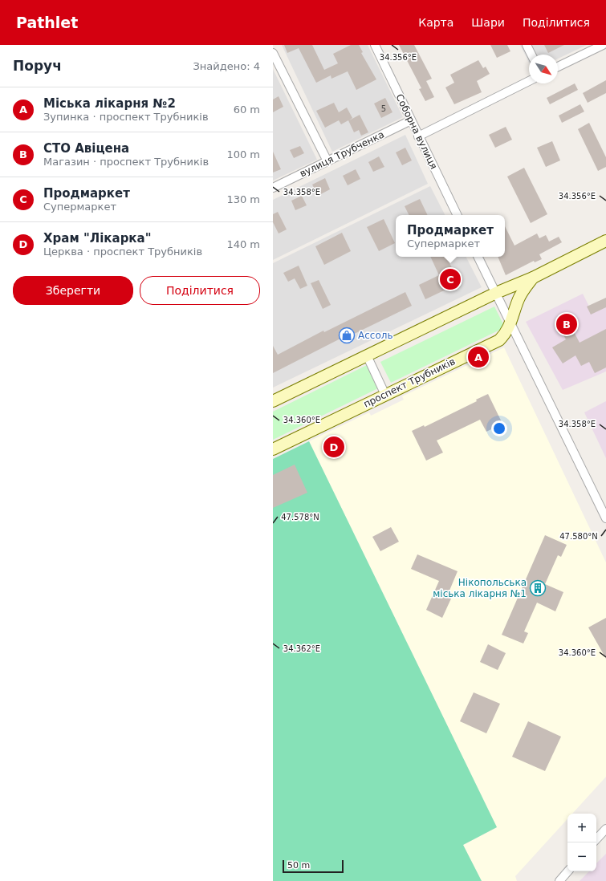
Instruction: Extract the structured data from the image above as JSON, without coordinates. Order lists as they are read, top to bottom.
{
  "streets": {
    "main road": ["проспект Трубників"],
    "street": ["Соборна вулиця", "вулиця Трубченка"]
  },
  "crossings": [
    ["Соборна вулиця", "вулиця Трубченка"]
  ],
  "places": {
    "shop": ["Ассоль"],
    "building": ["Нікопольська міська лікарня №1"]
  },
  "house_numbers": ["5"],
  "scale_bar": "50 m",
  "north": "bottom right",
  "page": {
    "header": "Pathlet",
    "nav": ["Карта", "Шари", "Поділитися"],
    "heading": ["Поруч", "Знайдено: 4"],
    "list": [
      {
        "mark": "A",
        "name": "Міська лікарня №2",
        "note": "Зупинка · проспект Трубників",
        "value": "60 m"
      },
      {
        "mark": "B",
        "name": "СТО Авіцена",
        "note": "Магазин · проспект Трубників",
        "value": "100 m"
      },
      {
        "mark": "C",
        "name": "Продмаркет",
        "note": "Супермаркет",
        "value": "130 m"
      },
      {
        "mark": "D",
        "name": "Храм \"Лікарка\"",
        "note": "Церква · проспект Трубників",
        "value": "140 m"
      }
    ],
    "popup": ["Продмаркет", "Супермаркет"],
    "buttons": ["Зберегти", "Поділитися"],
    "pins": [
      "C",
      "B",
      "A",
      "D"
    ],
    "map_buttons": ["+", "−"],
    "scale": "50 m"
  },
  "coordinates": [
    "34.356°E",
    "34.358°E",
    "34.360°E",
    "47.578°N",
    "47.580°N",
    "34.362°E"
  ]
}
